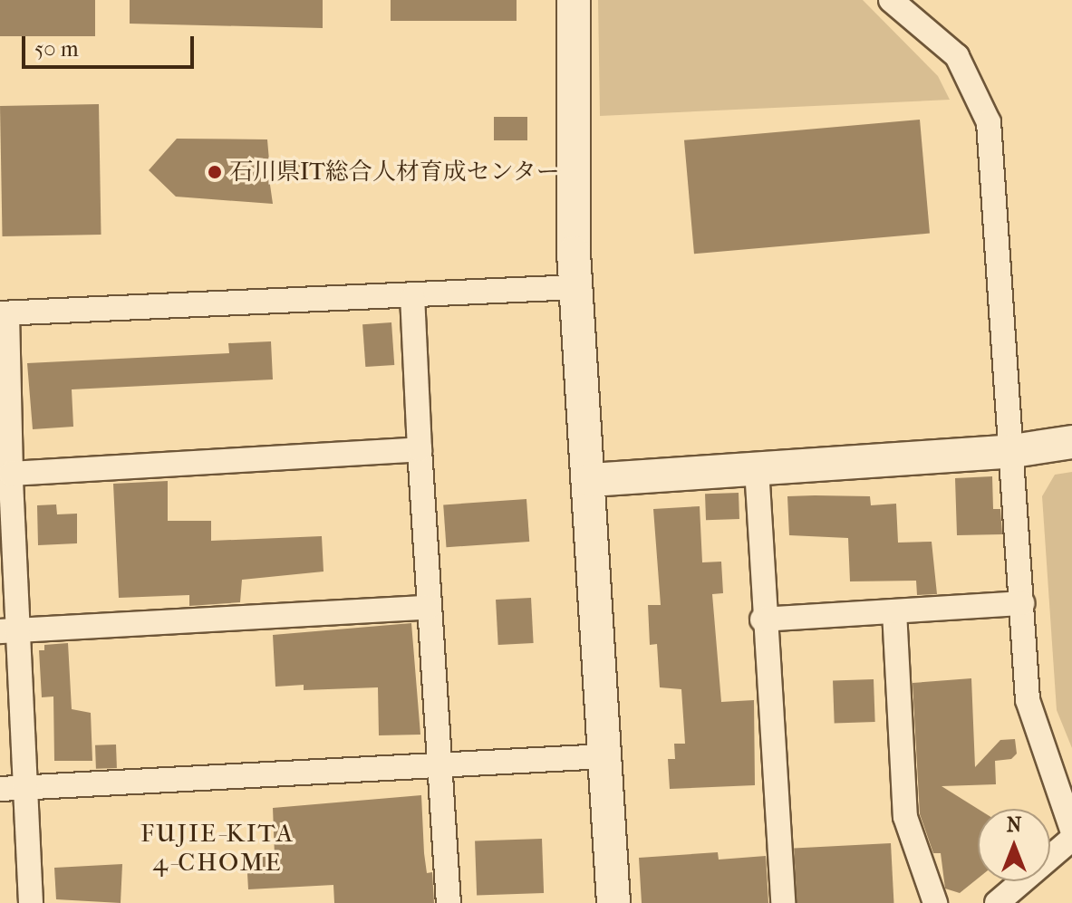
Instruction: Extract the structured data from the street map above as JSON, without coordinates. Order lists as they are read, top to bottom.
{
  "districts": ["FUJIE-KITA 4-CHOME"],
  "places": ["石川県IT総合人材育成センター"],
  "scale_bar": "50 m",
  "north": "top"
}
